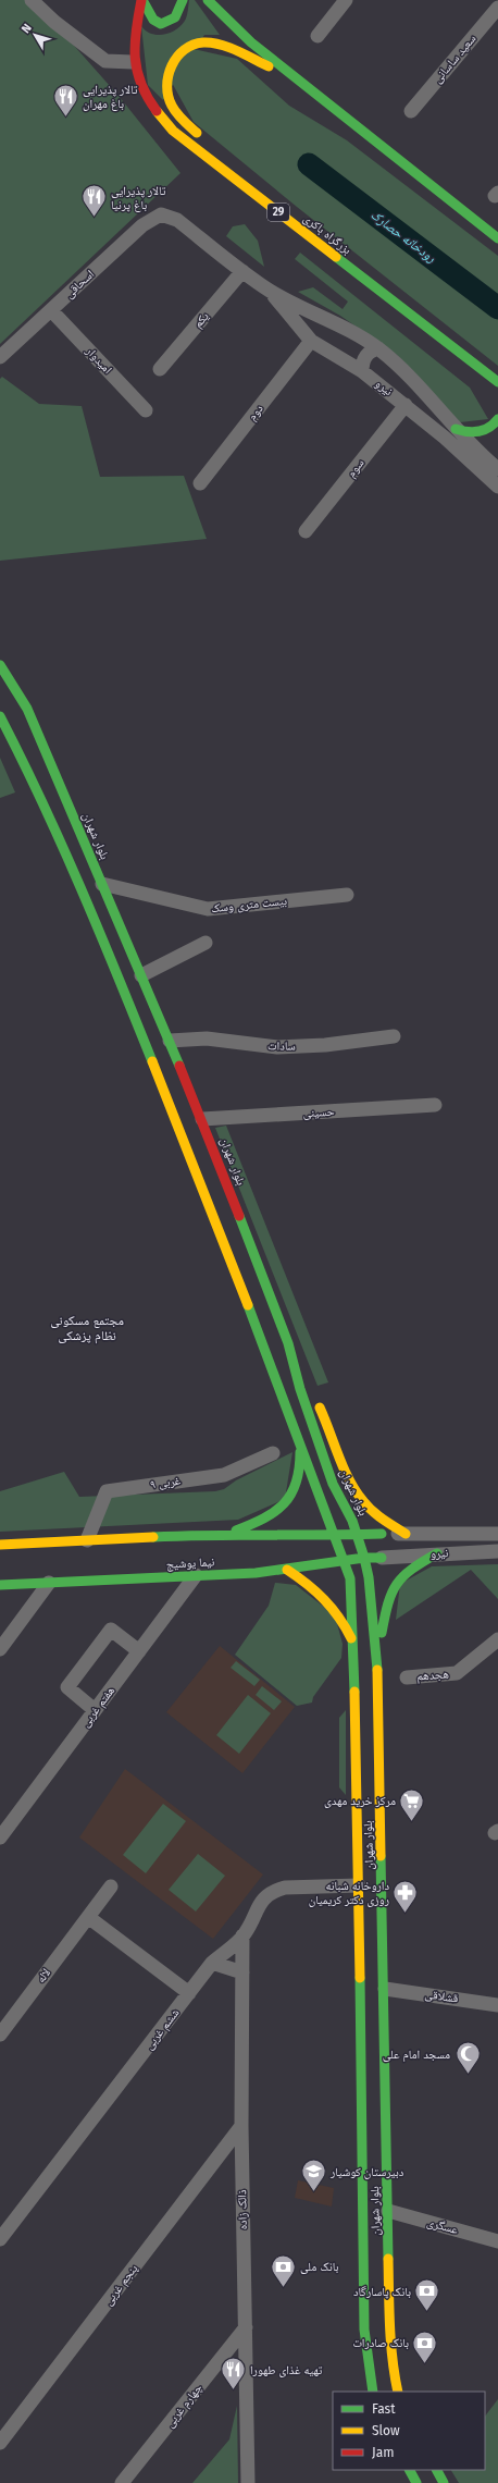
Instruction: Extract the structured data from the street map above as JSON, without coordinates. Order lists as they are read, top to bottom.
{
  "streets": {
    "main road": [
      "29",
      "بزرگراه باکری",
      "بلوار شهران",
      "نیما یوشیج"
    ],
    "street": [
      "سعید ساسانی",
      "اسحاقی",
      "یکم",
      "امیدوار",
      "نیرو",
      "دوم",
      "سوم",
      "بیست متری وسک",
      "سادات",
      "حسینی",
      "۹ غربی",
      "هجدهم",
      "هفتم غربی",
      "لاله",
      "قشلاقی",
      "ششم غربی",
      "ذالک زاده",
      "عسگری",
      "پنجم غربی",
      "چهارم غربی"
    ]
  },
  "crossings": [
    ["اسحاقی", "امیدوار"],
    ["اسحاقی", "نیرو"],
    ["یکم", "نیرو"],
    ["نیرو", "دوم"],
    ["نیرو", "سوم"],
    ["نیرو", "نیما یوشیج"],
    ["بلوار شهران", "بیست متری وسک"],
    ["بلوار شهران", "سادات"],
    ["بلوار شهران", "حسینی"],
    ["بلوار شهران", "نیما یوشیج"],
    ["بلوار شهران", "قشلاقی"],
    ["بلوار شهران", "ششم غربی"],
    ["بلوار شهران", "عسگری"],
    ["نیما یوشیج", "هفتم غربی"],
    ["ششم غربی", "ذالک زاده"],
    ["ذالک زاده", "پنجم غربی"],
    ["ذالک زاده", "چهارم غربی"]
  ],
  "districts": ["مجتمع مسکونی نظام پزشکی"],
  "water": ["رودخانه حصارک"],
  "places": {
    "restaurant": ["تالار پذیرایی باغ مهران", "تالار پذیرایی باغ پرنیا", "تهیه غذای طهورا"],
    "supermarket": ["مرکز خرید مهدی"],
    "pharmacy": ["داروخانه شبانه روزی دکتر کریمیان"],
    "mosque": ["مسجد امام علی"],
    "school or university": ["دبیرستان کوشیار"],
    "bank": ["بانک ملی", "بانک پاسارگاد", "بانک صادرات"]
  },
  "legend": ["Fast", "Slow", "Jam"],
  "north": "top left"
}
